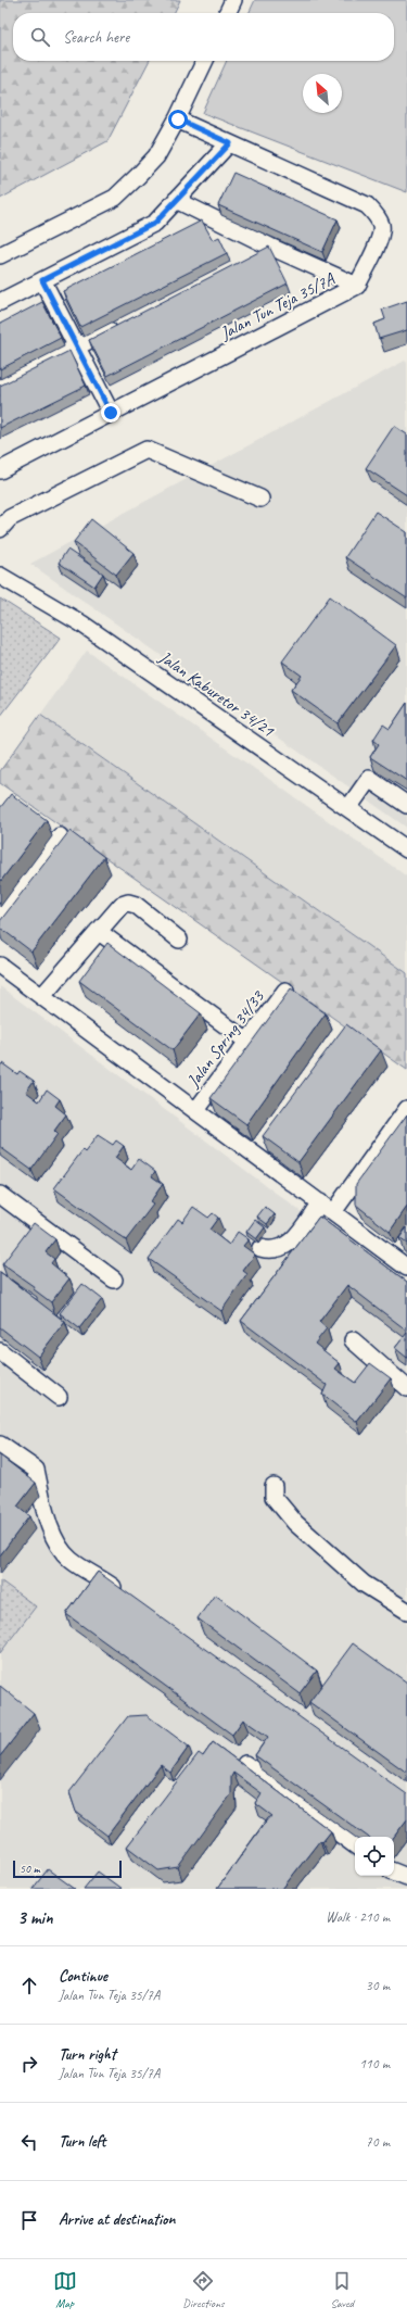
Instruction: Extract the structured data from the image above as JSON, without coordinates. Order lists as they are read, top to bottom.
{
  "streets": {
    "street": ["Jalan Tun Teja 35/7A", "Jalan Kaburetor 34/21", "Jalan Spring 34/33"]
  },
  "scale_bar": "50 m",
  "north": "top left",
  "page": {
    "search": "Search here",
    "scale": "50 m",
    "heading": ["3 min", "Walk · 210 m"],
    "list": [
      ["Continue", "Jalan Tun Teja 35/7A", "30 m"],
      ["Turn right", "Jalan Tun Teja 35/7A", "110 m"],
      ["Turn left", "70 m"],
      "Arrive at destination"
    ],
    "nav": ["Map", "Directions", "Saved"]
  }
}
